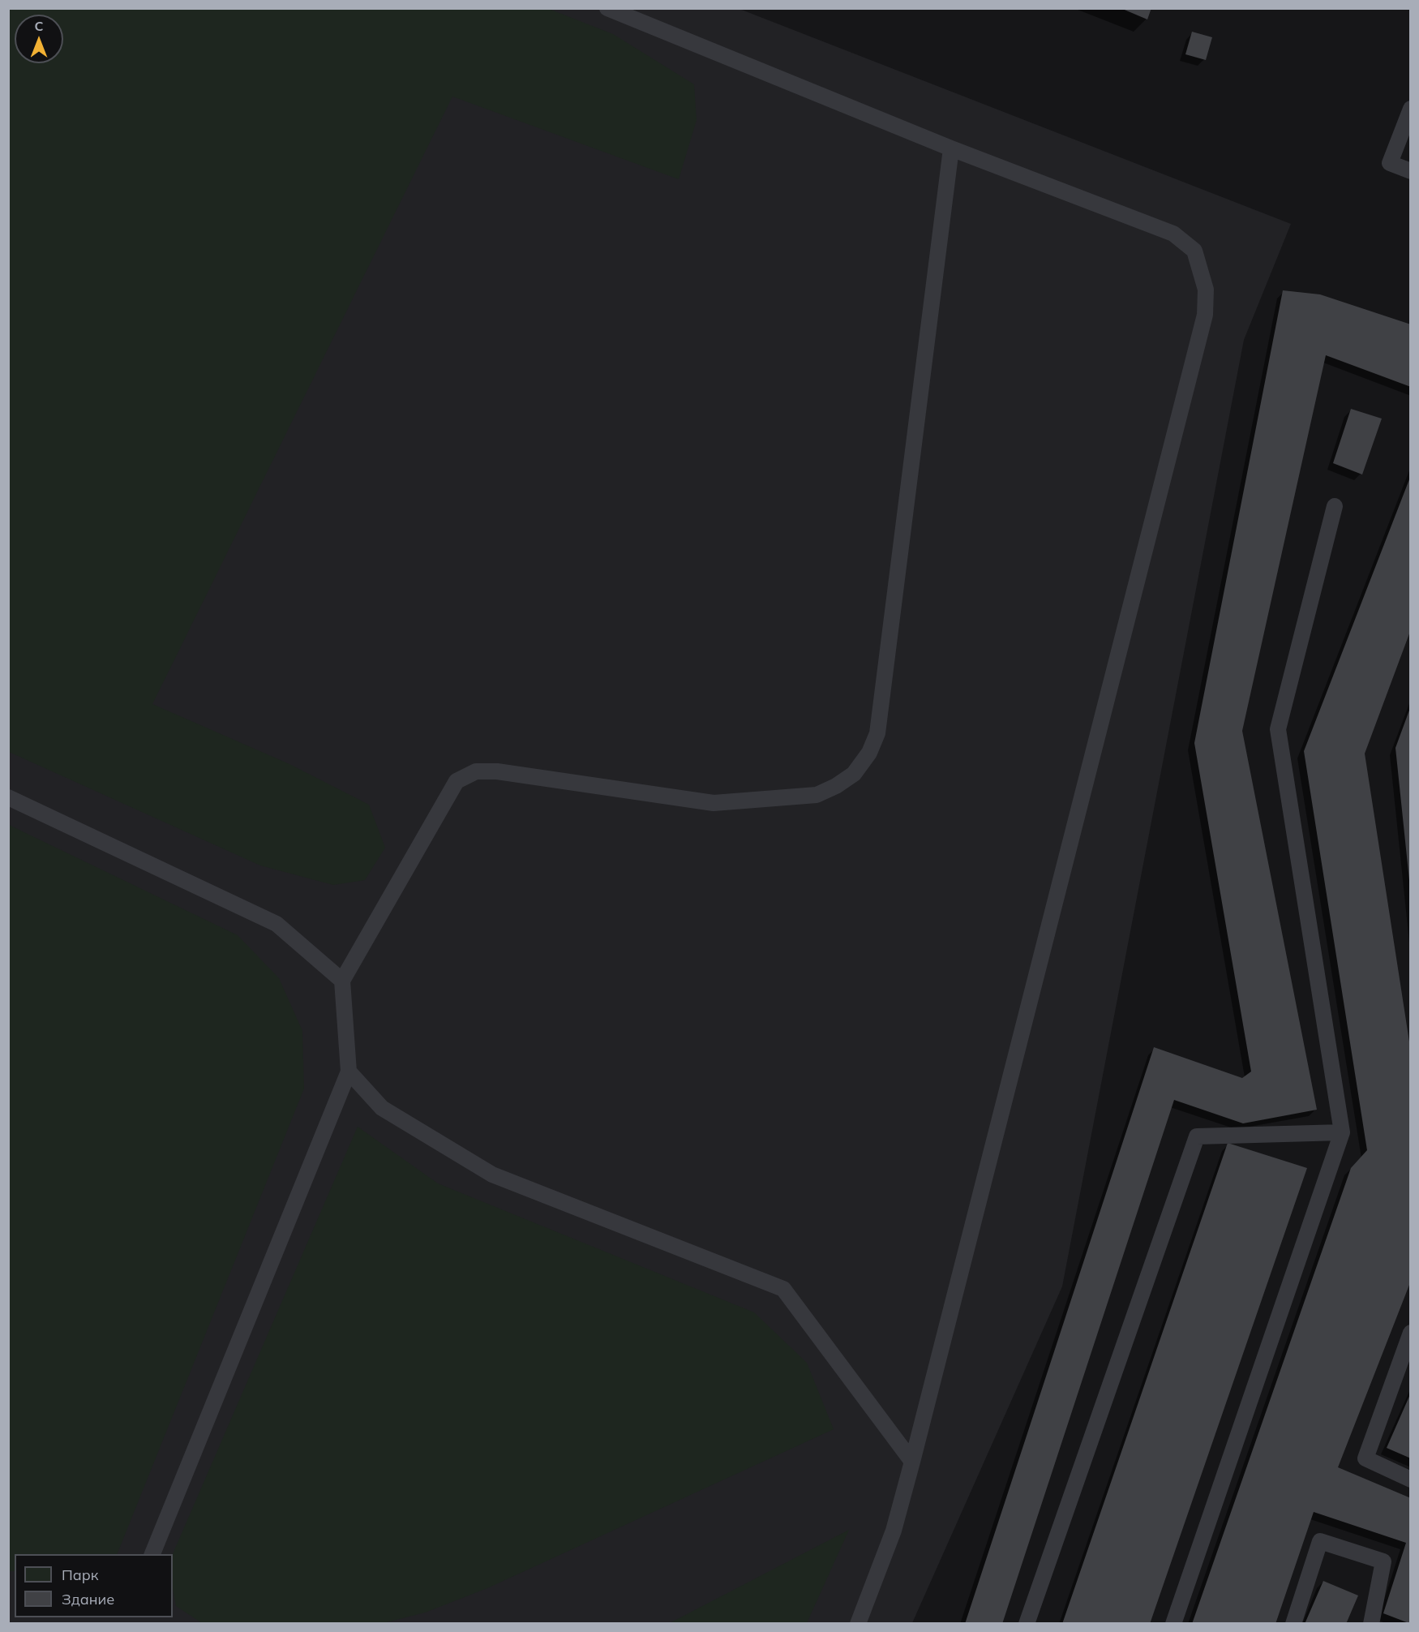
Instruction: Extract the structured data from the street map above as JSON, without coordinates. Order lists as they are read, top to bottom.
{
  "legend": ["Парк", "Здание"],
  "north": "top"
}
